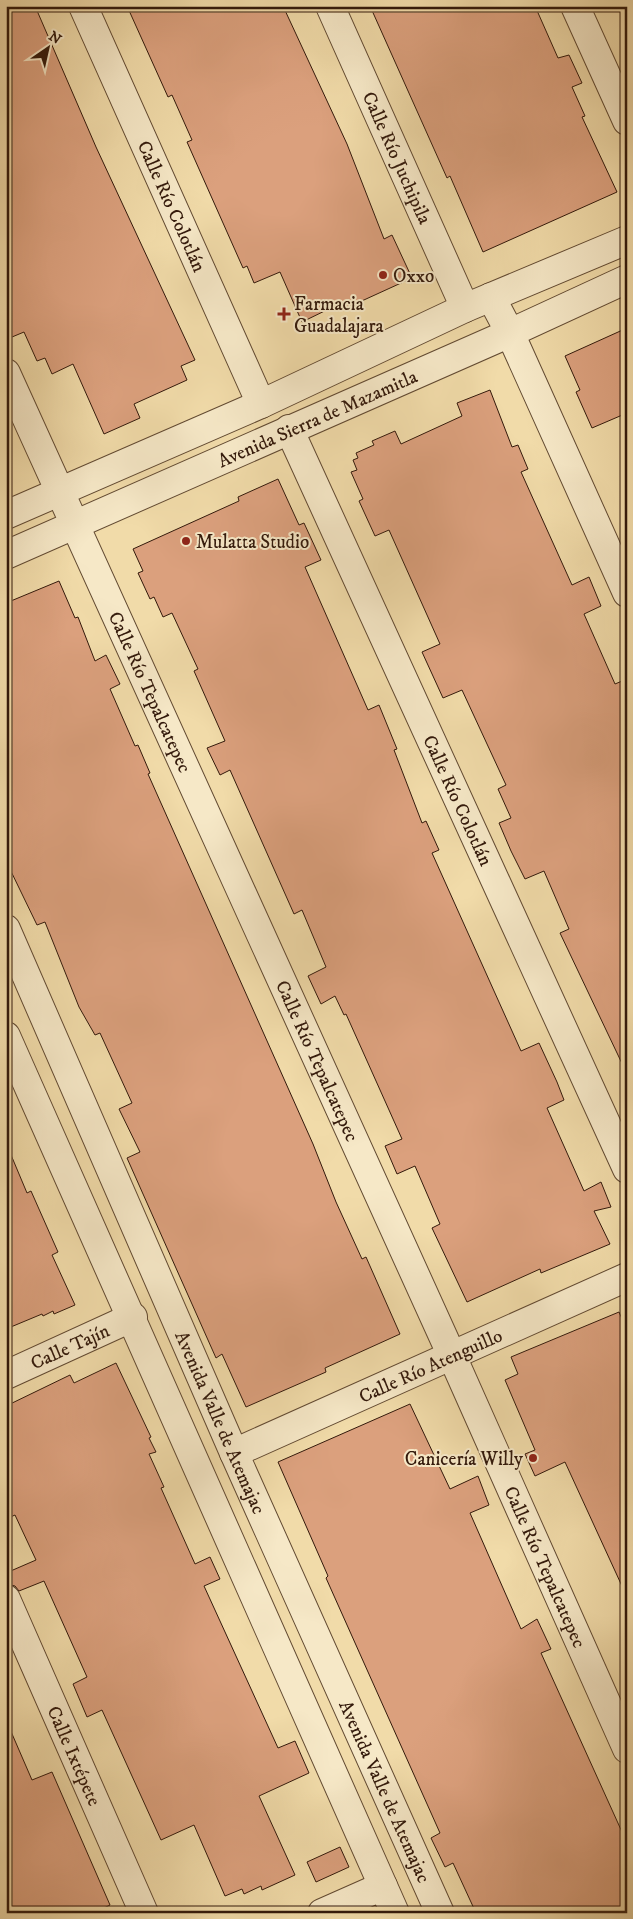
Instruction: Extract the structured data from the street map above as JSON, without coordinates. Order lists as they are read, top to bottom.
{
  "streets": {
    "street": [
      "Calle Río Juchipila",
      "Calle Río Colotlán",
      "Avenida Sierra de Mazamitla",
      "Calle Río Tepalcatepec",
      "Calle Tajín",
      "Calle Río Atenguillo",
      "Avenida Valle de Atemajac",
      "Calle Ixtépete"
    ]
  },
  "crossings": [
    ["Calle Río Juchipila", "Avenida Sierra de Mazamitla"],
    ["Calle Río Colotlán", "Avenida Sierra de Mazamitla"],
    ["Avenida Sierra de Mazamitla", "Calle Río Tepalcatepec"],
    ["Calle Río Tepalcatepec", "Calle Río Atenguillo"],
    ["Calle Tajín", "Avenida Valle de Atemajac"],
    ["Calle Río Atenguillo", "Avenida Valle de Atemajac"]
  ],
  "places": {
    "other": ["Oxxo", "Mulatta Studio", "Canicería Willy"],
    "health": ["Farmacia Guadalajara"]
  },
  "north": "top right"
}
